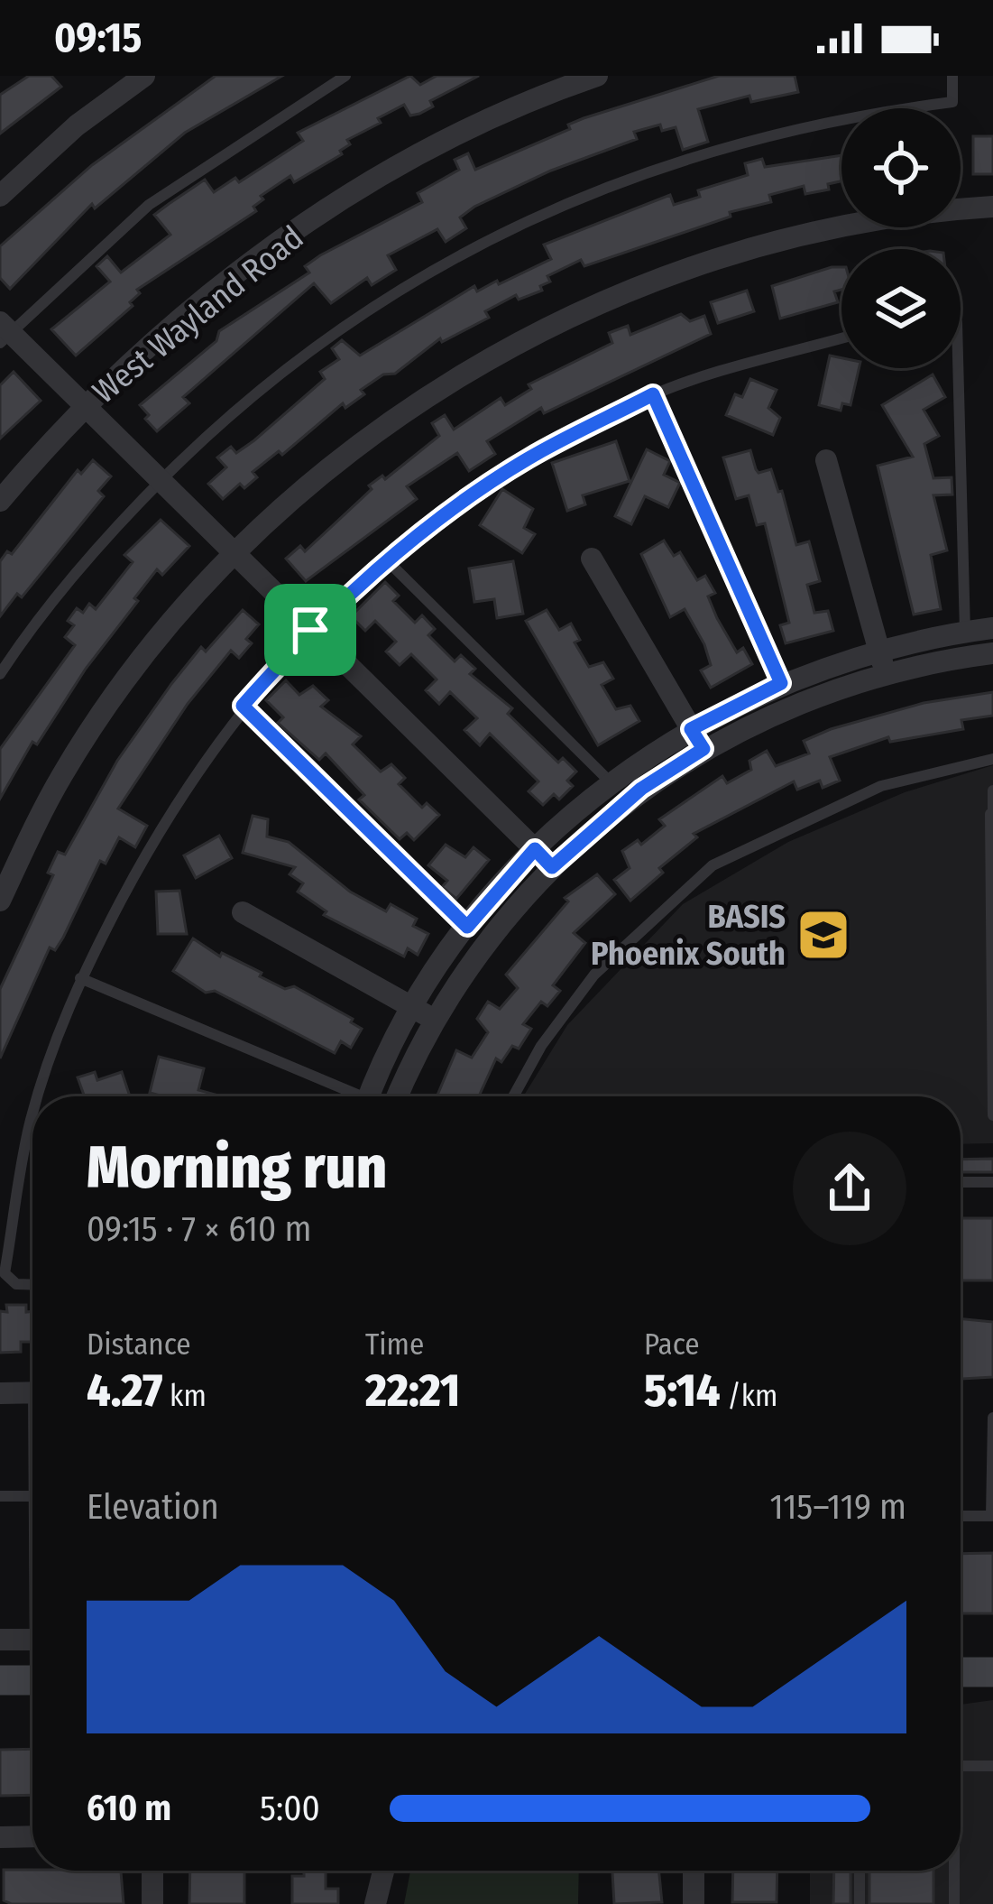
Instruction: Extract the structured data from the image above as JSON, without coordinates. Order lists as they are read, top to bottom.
{
  "streets": {
    "street": ["West Wayland Road"]
  },
  "places": {
    "school or university": ["BASIS Phoenix South"]
  },
  "page": {
    "status": "09:15",
    "heading": ["Morning run", "09:15 · 7 × 610 m"],
    "stats": [
      ["Distance", "4.27 km"],
      ["Time", "22:21"],
      ["Pace", "5:14 /km"]
    ],
    "chart": ["Elevation", "115–119 m"],
    "list": [
      {
        "name": "610 m",
        "note": "5:00"
      }
    ]
  }
}
